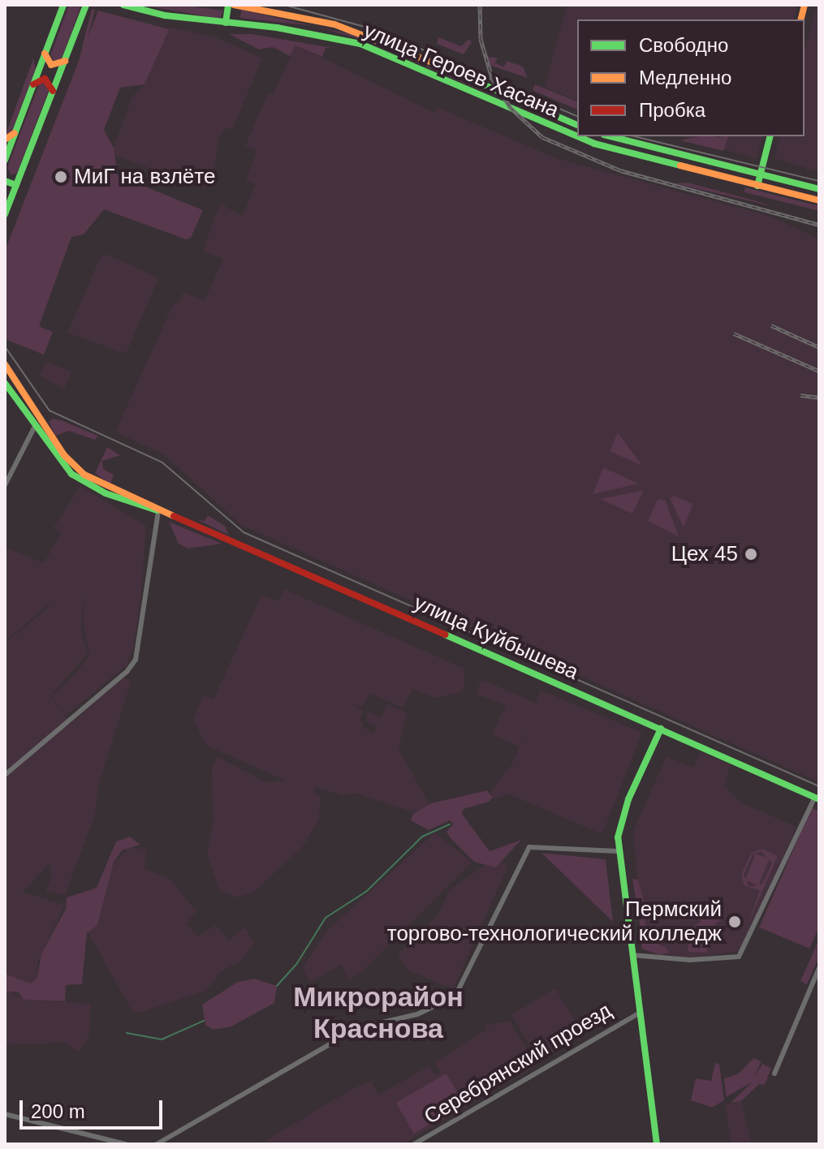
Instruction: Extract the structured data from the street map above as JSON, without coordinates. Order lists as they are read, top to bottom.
{
  "streets": {
    "main road": ["улица Героев Хасана", "улица Куйбышева"],
    "street": ["Серебрянский проезд"]
  },
  "districts": ["Микрорайон Краснова"],
  "places": ["МиГ на взлёте", "Цех 45", "Пермский торгово-технологический колледж"],
  "legend": ["Свободно", "Медленно", "Пробка"],
  "scale_bar": "200 m"
}
